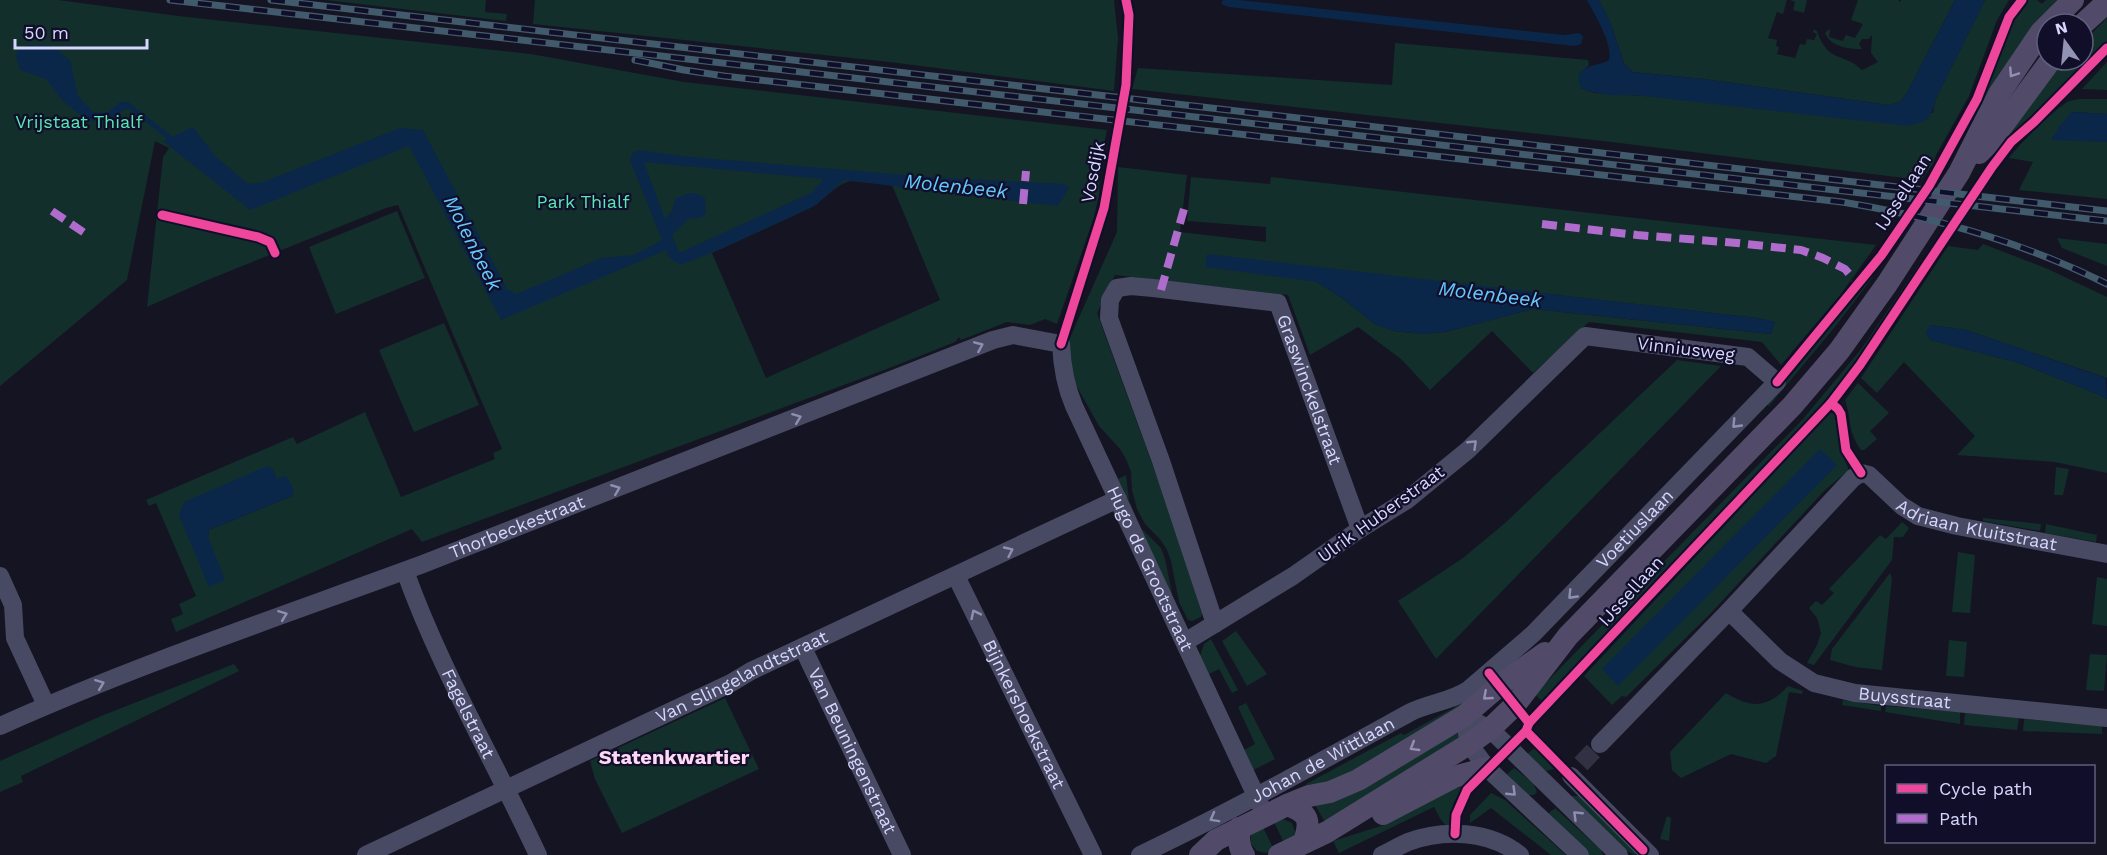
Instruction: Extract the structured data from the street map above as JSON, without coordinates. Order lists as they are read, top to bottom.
{
  "streets": {
    "main road": ["IJssellaan", "Johan de Wittlaan"],
    "street": [
      "Vinniusweg",
      "Graswinckelstraat",
      "Ulrik Huberstraat",
      "Adriaan Kluitstraat",
      "Thorbeckestraat",
      "Voetiuslaan",
      "Hugo de Grootstraat",
      "Van Slingelandtstraat",
      "Buysstraat",
      "Fagelstraat",
      "Bijnkershoekstraat",
      "Van Beuningenstraat"
    ],
    "cycle path": ["Vosdijk"]
  },
  "crossings": [
    ["IJssellaan", "Johan de Wittlaan"],
    ["Vinniusweg", "Ulrik Huberstraat"],
    ["Vinniusweg", "Voetiuslaan"],
    ["Graswinckelstraat", "Ulrik Huberstraat"],
    ["Graswinckelstraat", "Hugo de Grootstraat"],
    ["Ulrik Huberstraat", "Hugo de Grootstraat"],
    ["Adriaan Kluitstraat", "Buysstraat"],
    ["Thorbeckestraat", "Hugo de Grootstraat"],
    ["Thorbeckestraat", "Fagelstraat"],
    ["Voetiuslaan", "Johan de Wittlaan"],
    ["Hugo de Grootstraat", "Van Slingelandtstraat"],
    ["Hugo de Grootstraat", "Johan de Wittlaan"],
    ["Van Slingelandtstraat", "Fagelstraat"],
    ["Van Slingelandtstraat", "Bijnkershoekstraat"],
    ["Van Slingelandtstraat", "Van Beuningenstraat"]
  ],
  "one_way": ["Ulrik Huberstraat", "Thorbeckestraat", "Bijnkershoekstraat"],
  "districts": ["Statenkwartier"],
  "water": ["Molenbeek"],
  "parks": ["Vrijstaat Thialf", "Park Thialf"],
  "legend": ["Cycle path", "Path"],
  "scale_bar": "50 m",
  "north": "top"
}
